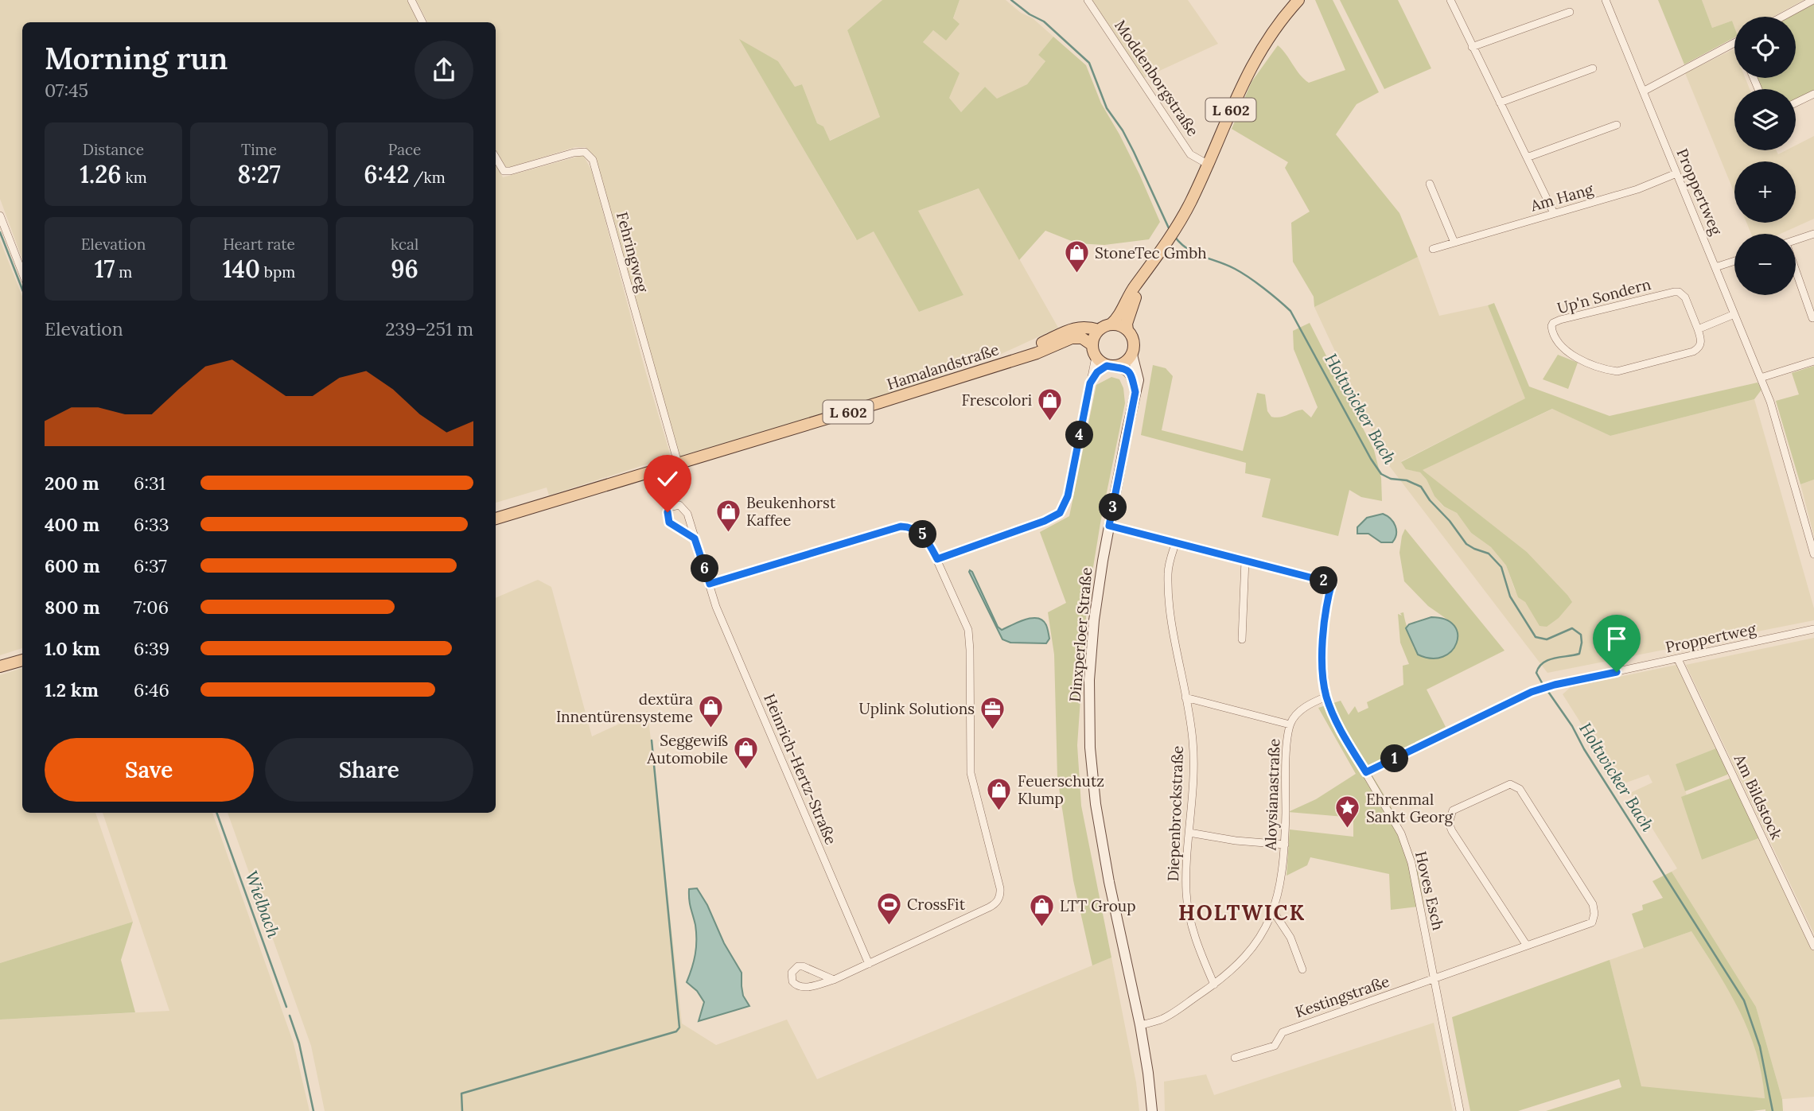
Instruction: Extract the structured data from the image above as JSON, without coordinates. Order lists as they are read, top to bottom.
{
  "streets": {
    "main road": ["L 602", "Hamalandstraße", "Dinxperloer Straße"],
    "street": [
      "Moddenborgstraße",
      "Proppertweg",
      "Am Hang",
      "Fehringweg",
      "Up'n Sondern",
      "Heinrich-Hertz-Straße",
      "Aloysianastraße",
      "Am Bildstock",
      "Diepenbrockstraße",
      "Hoves Esch",
      "Kestingstraße"
    ]
  },
  "crossings": [
    ["Moddenborgstraße", "L 602"],
    ["L 602", "Hamalandstraße"],
    ["L 602", "Dinxperloer Straße"],
    ["Proppertweg", "Am Hang"],
    ["Proppertweg", "Am Bildstock"],
    ["Proppertweg", "Hoves Esch"],
    ["Fehringweg", "Hamalandstraße"],
    ["Hamalandstraße", "Dinxperloer Straße"],
    ["Dinxperloer Straße", "Aloysianastraße"],
    ["Dinxperloer Straße", "Hoves Esch"],
    ["Aloysianastraße", "Diepenbrockstraße"],
    ["Aloysianastraße", "Hoves Esch"],
    ["Diepenbrockstraße", "Hoves Esch"],
    ["Hoves Esch", "Kestingstraße"]
  ],
  "districts": ["HOLTWICK"],
  "water": ["Holtwicker Bach", "Wielbach"],
  "places": {
    "shop": [
      "StoneTec Gmbh",
      "Frescolori",
      "Beukenhorst Kaffee",
      "dextüra Innentürensysteme",
      "Seggewiß Automobile",
      "Feuerschutz Klump",
      "LTT Group"
    ],
    "office": ["Uplink Solutions"],
    "place": ["Ehrenmal Sankt Georg"],
    "sports": ["CrossFit"]
  },
  "page": {
    "map_buttons": ["+", "−"],
    "heading": ["Morning run", "07:45"],
    "stats": [
      ["Distance", "1.26 km"],
      ["Time", "8:27"],
      ["Pace", "6:42 /km"],
      ["Elevation", "17 m"],
      ["Heart rate", "140 bpm"],
      ["kcal", "96"]
    ],
    "chart": ["Elevation", "239–251 m"],
    "pins": [
      "4",
      "3",
      "5",
      "6",
      "2",
      "1"
    ],
    "list": [
      {
        "name": "200 m",
        "note": "6:31"
      },
      {
        "name": "400 m",
        "note": "6:33"
      },
      {
        "name": "600 m",
        "note": "6:37"
      },
      {
        "name": "800 m",
        "note": "7:06"
      },
      {
        "name": "1.0 km",
        "note": "6:39"
      },
      {
        "name": "1.2 km",
        "note": "6:46"
      }
    ],
    "buttons": ["Save", "Share"]
  }
}
